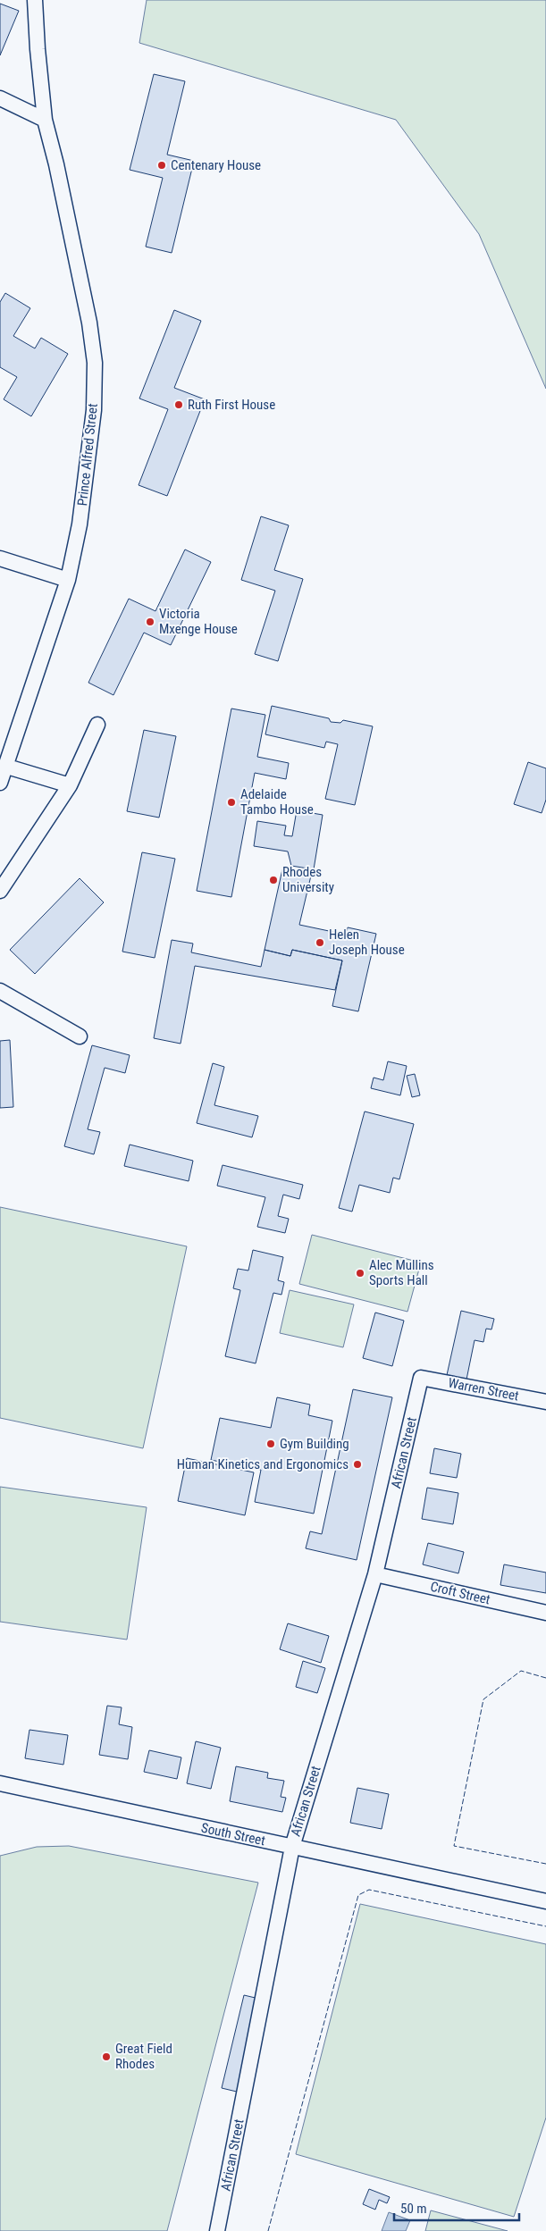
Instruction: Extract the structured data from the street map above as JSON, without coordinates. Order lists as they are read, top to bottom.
{
  "streets": {
    "street": [
      "Prince Alfred Street",
      "Warren Street",
      "African Street",
      "Croft Street",
      "South Street"
    ]
  },
  "crossings": [
    ["Warren Street", "African Street"],
    ["African Street", "Croft Street"],
    ["African Street", "South Street"]
  ],
  "places": [
    "Centenary House",
    "Ruth First House",
    "Victoria Mxenge House",
    "Adelaide Tambo House",
    "Rhodes University",
    "Helen Joseph House",
    "Alec Mullins Sports Hall",
    "Gym Building",
    "Human Kinetics and Ergonomics",
    "Great Field Rhodes"
  ],
  "scale_bar": "50 m"
}
